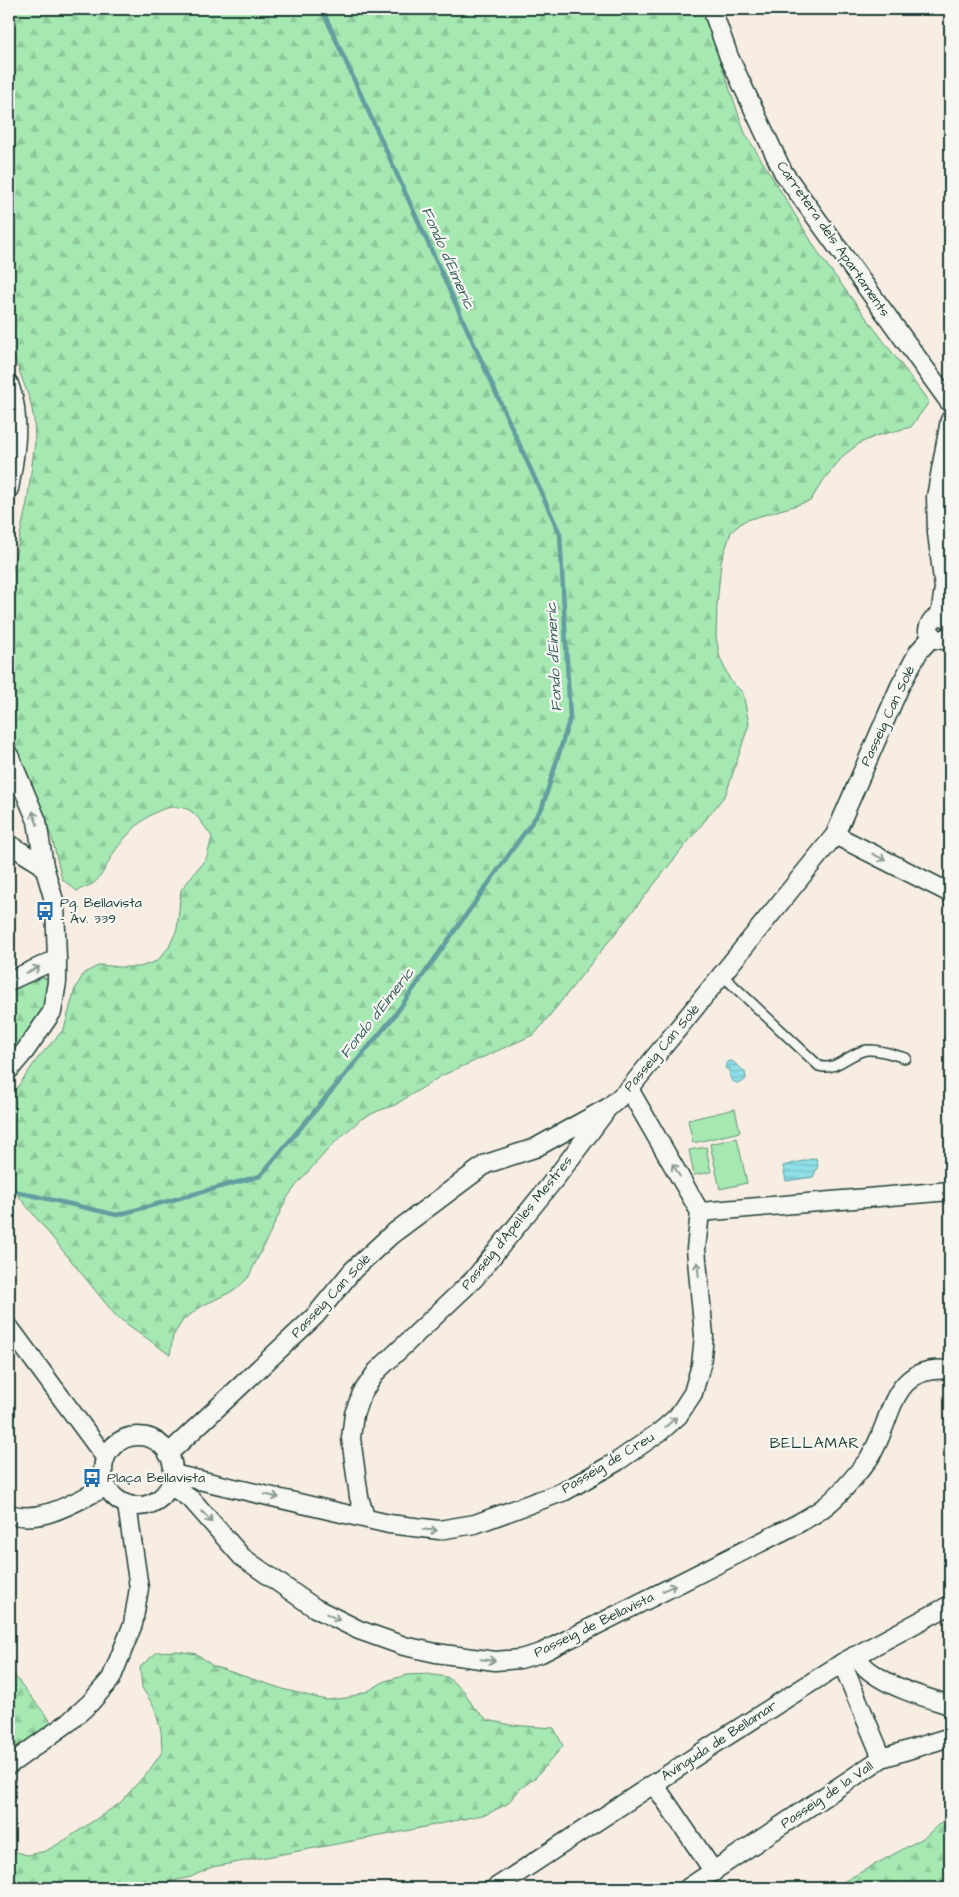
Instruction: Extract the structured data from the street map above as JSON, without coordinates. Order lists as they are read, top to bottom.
{
  "streets": {
    "street": [
      "Carretera dels Apartaments",
      "Passeig Can Solé",
      "Passeig d'Apel·les Mestres",
      "Passeig de Creu",
      "Passeig de Bellavista",
      "Avinguda de Bellamar",
      "Passeig de la Vall"
    ]
  },
  "crossings": [
    ["Passeig Can Solé", "Passeig d'Apel·les Mestres"],
    ["Passeig Can Solé", "Passeig de Creu"],
    ["Passeig Can Solé", "Passeig de Bellavista"],
    ["Passeig d'Apel·les Mestres", "Passeig de Creu"],
    ["Passeig de Creu", "Passeig de Bellavista"]
  ],
  "one_way": ["Passeig de Bellavista"],
  "districts": ["BELLAMAR"],
  "water": ["Fondo d'Eimeric"],
  "places": {
    "bus stop": ["Pg. Bellavista - Av. 339", "Plaça Bellavista"]
  }
}
